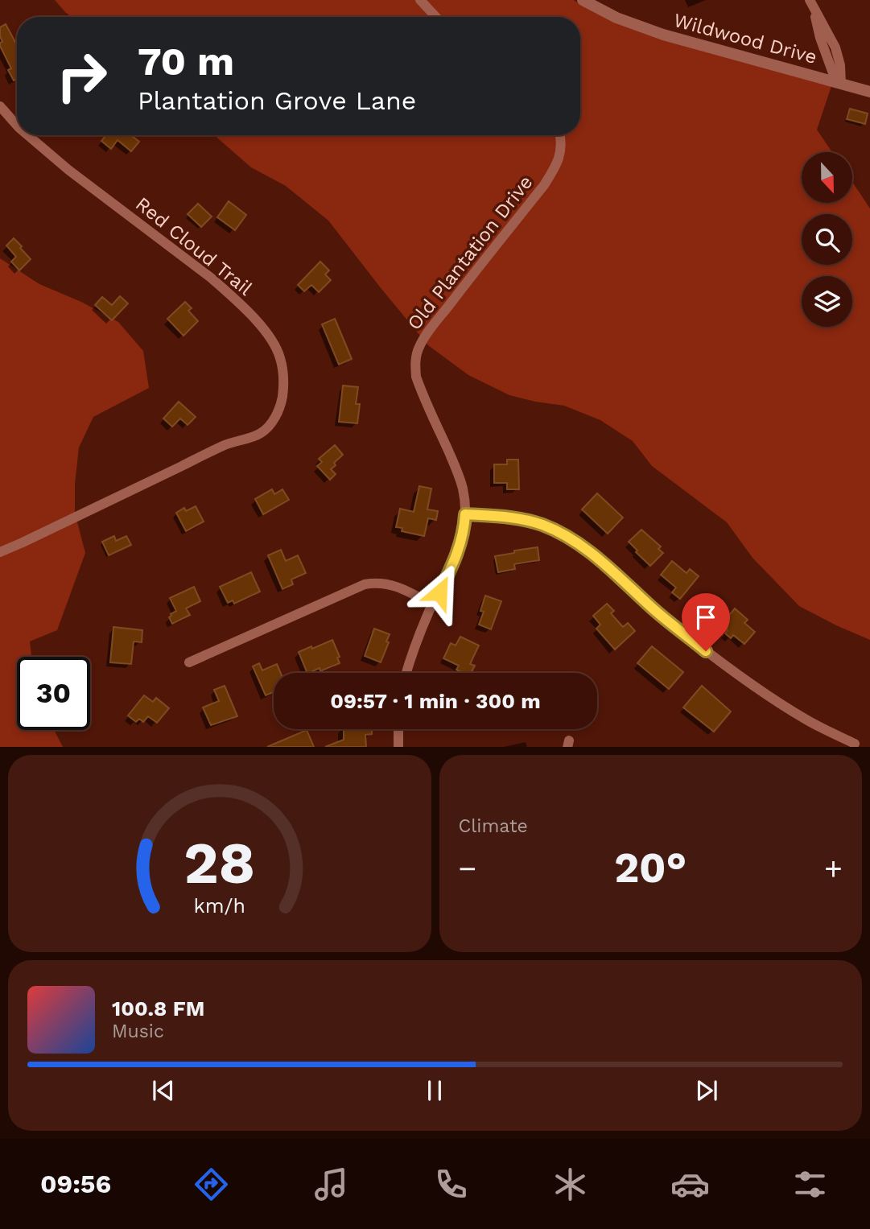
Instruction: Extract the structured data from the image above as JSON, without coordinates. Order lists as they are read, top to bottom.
{
  "streets": {
    "street": ["Wildwood Drive", "Red Cloud Trail", "Old Plantation Drive"]
  },
  "north": "bottom",
  "page": {
    "turn": ["70 m", "Plantation Grove Lane"],
    "limit": "30",
    "trip": "09:57 · 1 min · 300 m",
    "tile": "Climate",
    "heat": ["−", "20°", "+"],
    "song": ["100.8 FM", "Music"],
    "tabs": "09:56",
    "gauge": ["28", "km/h"]
  }
}
